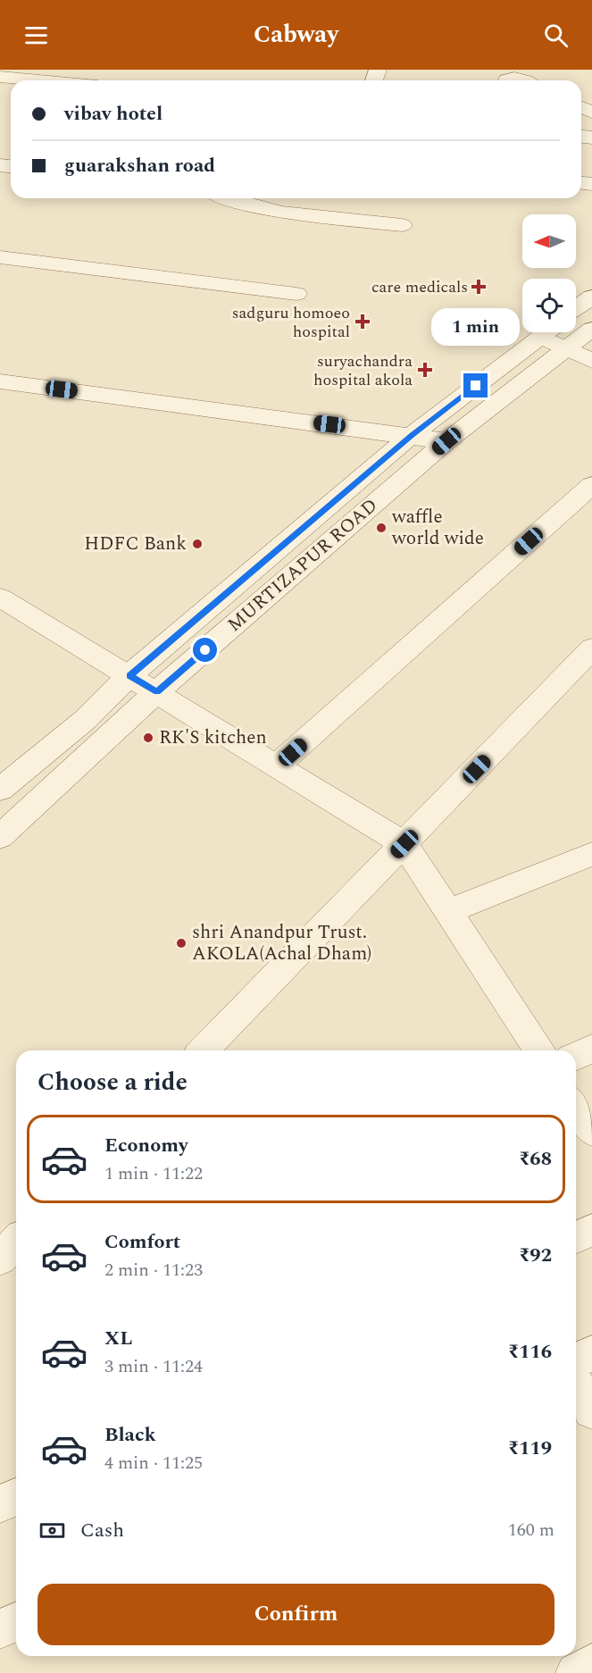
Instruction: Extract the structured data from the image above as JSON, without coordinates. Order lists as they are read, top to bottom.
{
  "streets": {
    "street": ["MURTIZAPUR ROAD"]
  },
  "places": {
    "health": ["care medicals", "sadguru homoeo hospital", "suryachandra hospital akola"],
    "other": [
      "waffle world wide",
      "HDFC Bank",
      "RK'S kitchen",
      "shri Anandpur Trust. AKOLA(Achal Dham)"
    ]
  },
  "north": "left",
  "page": {
    "header": "Cabway",
    "banner": ["vibav hotel", "guarakshan road"],
    "bubble": "1 min",
    "heading": "Choose a ride",
    "list": [
      {
        "name": "Economy",
        "note": "1 min · 11:22",
        "value": "₹68"
      },
      {
        "name": "Comfort",
        "note": "2 min · 11:23",
        "value": "₹92"
      },
      {
        "name": "XL",
        "note": "3 min · 11:24",
        "value": "₹116"
      },
      {
        "name": "Black",
        "note": "4 min · 11:25",
        "value": "₹119"
      }
    ],
    "pay": ["Cash", "160 m"],
    "buttons": "Confirm"
  }
}
